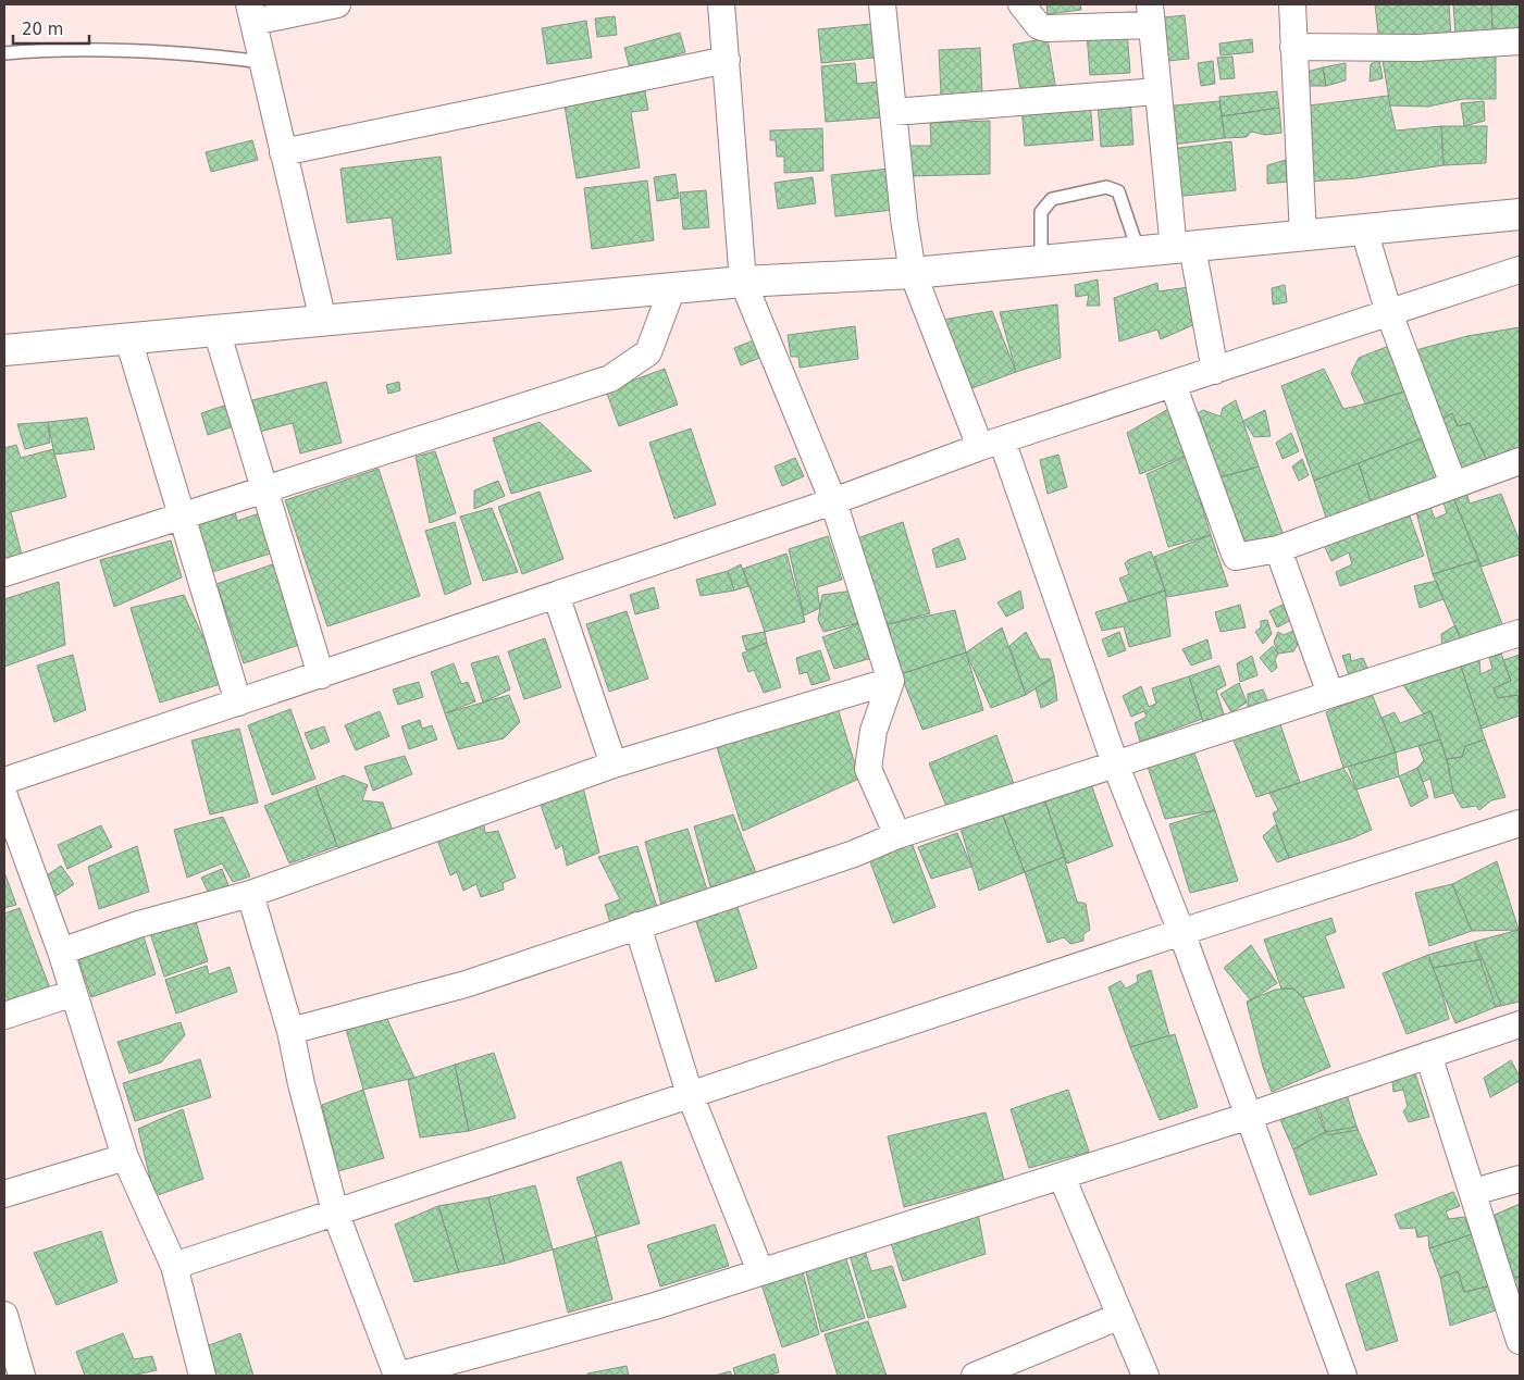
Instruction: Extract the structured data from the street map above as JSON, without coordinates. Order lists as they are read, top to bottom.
{
  "scale_bar": "20 m"
}
